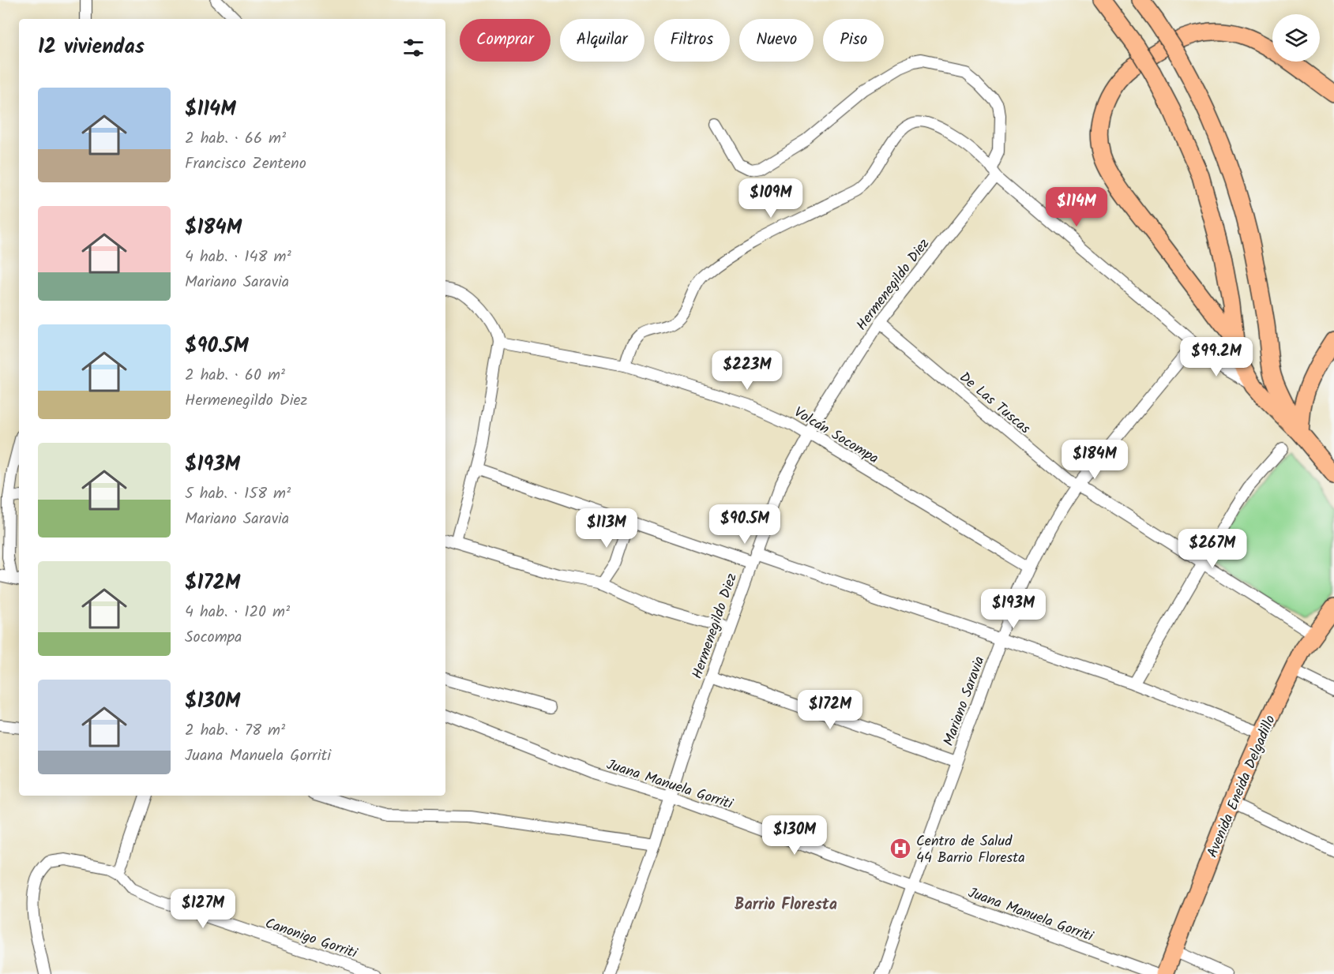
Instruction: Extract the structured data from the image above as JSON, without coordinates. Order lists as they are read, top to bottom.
{
  "streets": {
    "main road": ["Avenida Eneida Delgadillo"],
    "street": [
      "Hermenegildo Diez",
      "De Las Tuscas",
      "Volcán Socompa",
      "Mariano Saravia",
      "Juana Manuela Gorriti",
      "Canonigo Gorriti"
    ]
  },
  "crossings": [
    ["Hermenegildo Diez", "De Las Tuscas"],
    ["Hermenegildo Diez", "Volcán Socompa"],
    ["Hermenegildo Diez", "Juana Manuela Gorriti"],
    ["De Las Tuscas", "Mariano Saravia"],
    ["De Las Tuscas", "Avenida Eneida Delgadillo"],
    ["Volcán Socompa", "Mariano Saravia"],
    ["Mariano Saravia", "Juana Manuela Gorriti"]
  ],
  "districts": ["Barrio Floresta"],
  "places": {
    "hospital": ["Centro de Salud 44 Barrio Floresta"]
  },
  "page": {
    "chip": [
      "Comprar",
      "Alquilar",
      "Filtros",
      "Nuevo",
      "Piso"
    ],
    "heading": "12 viviendas",
    "list": [
      {
        "name": "$114M",
        "note": "2 hab. · 66 m² · Francisco Zenteno"
      },
      {
        "name": "$184M",
        "note": "4 hab. · 148 m² · Mariano Saravia"
      },
      {
        "name": "$90.5M",
        "note": "2 hab. · 60 m² · Hermenegildo Diez"
      },
      {
        "name": "$193M",
        "note": "5 hab. · 158 m² · Mariano Saravia"
      },
      {
        "name": "$172M",
        "note": "4 hab. · 120 m² · Socompa"
      },
      {
        "name": "$130M",
        "note": "2 hab. · 78 m² · Juana Manuela Gorriti"
      }
    ],
    "price": [
      "$109M",
      "$114M",
      "$99.2M",
      "$223M",
      "$184M",
      "$90.5M",
      "$113M",
      "$267M",
      "$193M",
      "$172M",
      "$130M",
      "$127M"
    ]
  }
}
